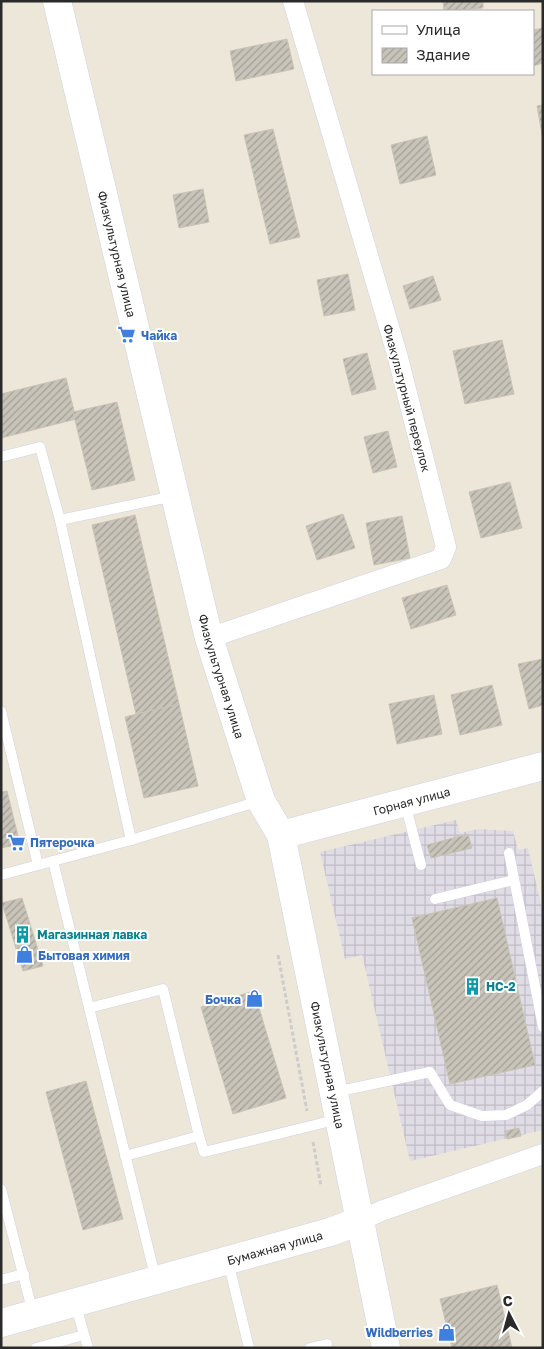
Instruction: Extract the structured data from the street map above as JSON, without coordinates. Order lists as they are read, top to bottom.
{
  "streets": {
    "street": [
      "Физкультурная улица",
      "Физкультурный переулок",
      "Горная улица",
      "Бумажная улица"
    ]
  },
  "crossings": [
    ["Физкультурная улица", "Физкультурный переулок"],
    ["Физкультурная улица", "Горная улица"],
    ["Физкультурная улица", "Бумажная улица"]
  ],
  "places": {
    "supermarket": ["Чайка", "Пятерочка"],
    "building": ["Магазинная лавка", "НС-2"],
    "shop": ["Бытовая химия", "Бочка", "Wildberries"]
  },
  "legend": ["Улица", "Здание"],
  "north": "top"
}
